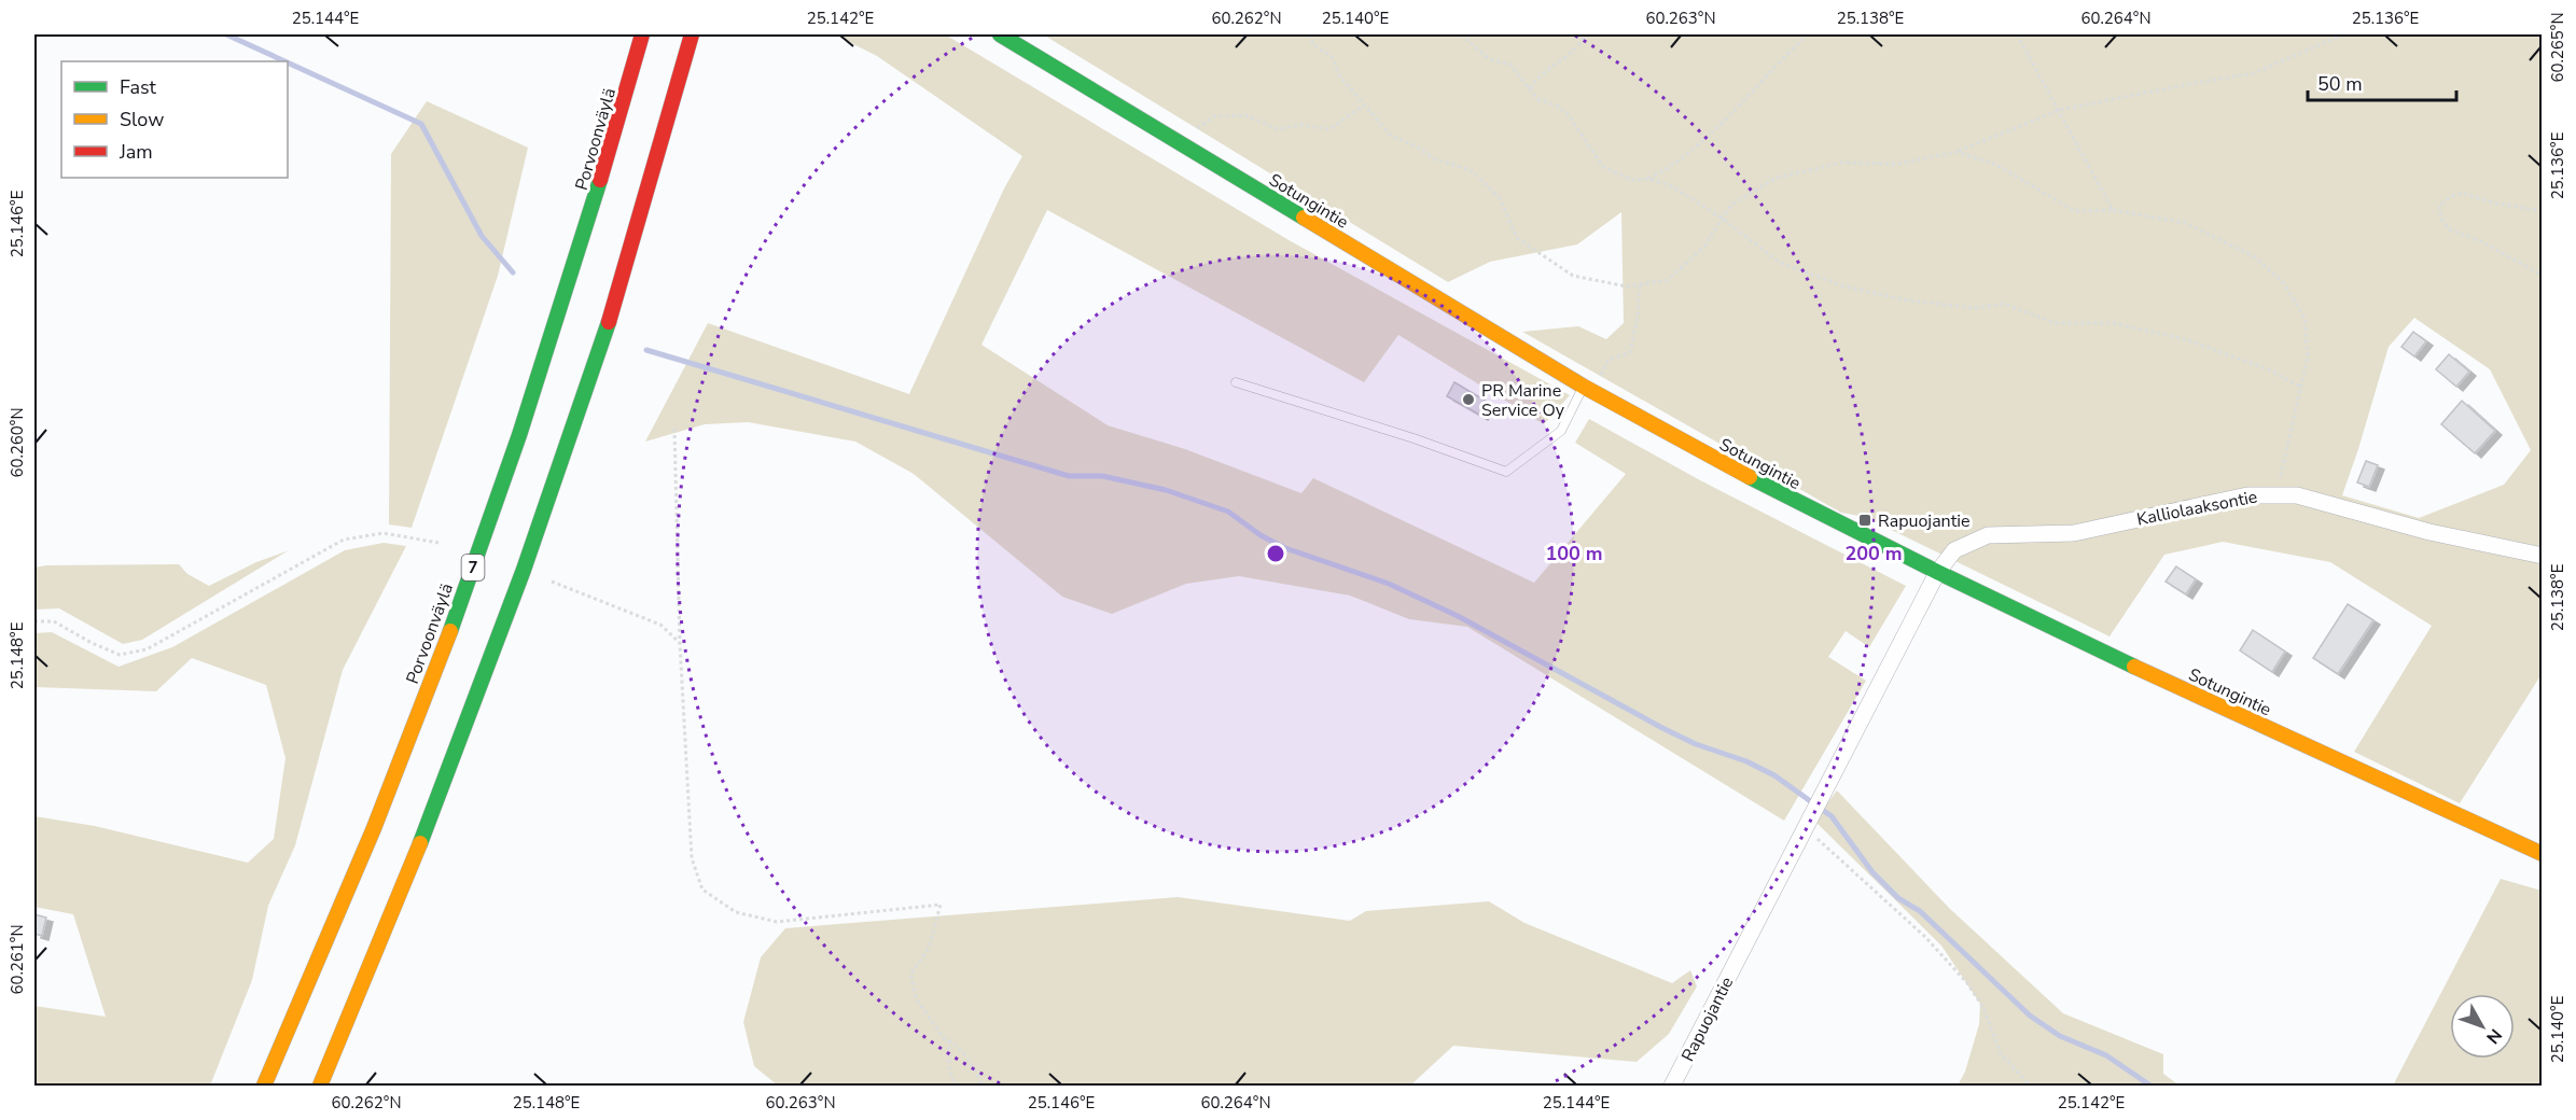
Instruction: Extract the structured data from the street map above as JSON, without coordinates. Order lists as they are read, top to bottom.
{
  "streets": {
    "main road": ["Porvoonväylä", "Sotungintie", "7"],
    "street": ["Kalliolaaksontie", "Rapuojantie"]
  },
  "crossings": [
    ["Sotungintie", "Kalliolaaksontie"],
    ["Sotungintie", "Rapuojantie"],
    ["Kalliolaaksontie", "Rapuojantie"]
  ],
  "places": {
    "other": ["PR Marine Service Oy"],
    "transit": ["Rapuojantie"]
  },
  "legend": ["Fast", "Slow", "Jam"],
  "scale_bar": "50 m",
  "north": "bottom right",
  "coordinates": [
    "25.144°E",
    "25.142°E",
    "60.262°N",
    "25.140°E",
    "60.263°N",
    "25.138°E",
    "60.264°N",
    "25.136°E",
    "60.265°N",
    "25.146°E",
    "60.260°N",
    "25.148°E",
    "60.261°N"
  ],
  "rings": ["100 m", "200 m"]
}
